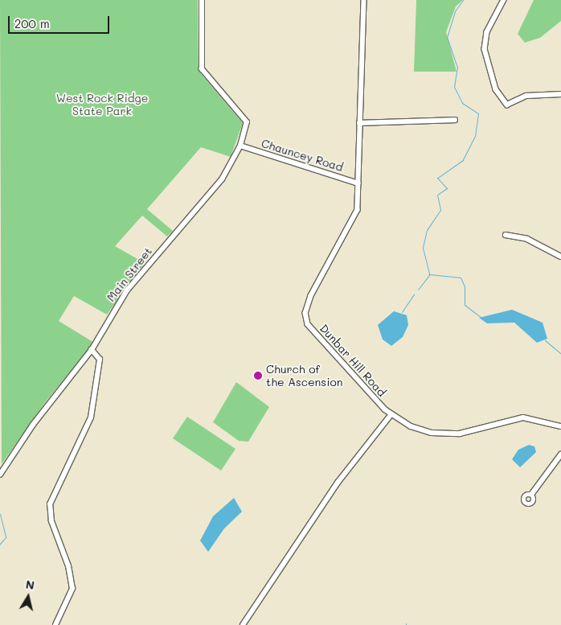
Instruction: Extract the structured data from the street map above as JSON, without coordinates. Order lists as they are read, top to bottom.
{
  "streets": {
    "street": ["Chauncey Road", "Main Street", "Dunbar Hill Road"]
  },
  "crossings": [
    ["Chauncey Road", "Main Street"],
    ["Chauncey Road", "Dunbar Hill Road"]
  ],
  "parks": ["West Rock Ridge State Park"],
  "places": ["Church of the Ascension"],
  "scale_bar": "200 m",
  "north": "top"
}
